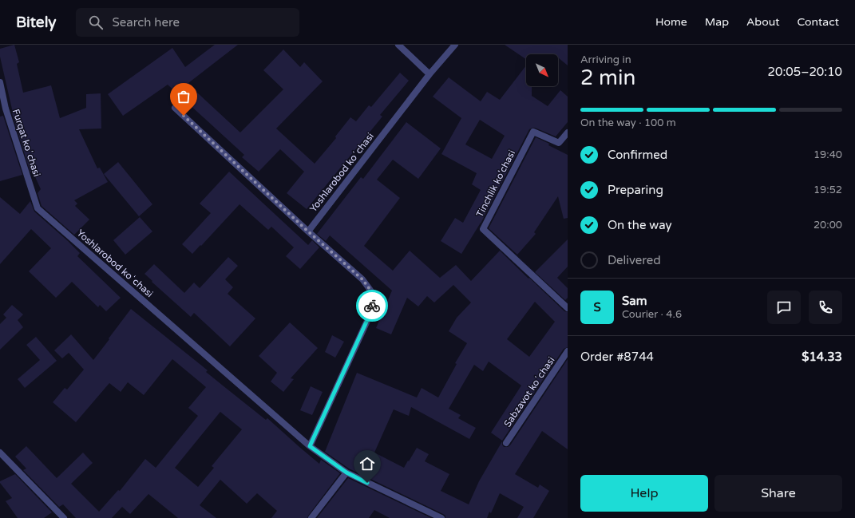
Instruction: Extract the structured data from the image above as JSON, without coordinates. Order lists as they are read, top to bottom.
{
  "streets": {
    "street": [
      "Furqat koʻchasi",
      "Yoshlarobod koʻchasi",
      "Tinchlik ko'chasi",
      "Sabzavot koʻchasi"
    ]
  },
  "crossings": [
    ["Furqat koʻchasi", "Yoshlarobod koʻchasi"]
  ],
  "north": "bottom right",
  "page": {
    "header": "Bitely",
    "search": "Search here",
    "nav": [
      "Home",
      "Map",
      "About",
      "Contact"
    ],
    "heading": ["2 min", "Arriving in", "20:05–20:10"],
    "panel": [
      "Sam",
      "Courier · 4.6",
      "Order #8744",
      "$14.33"
    ],
    "bar": "On the way · 100 m",
    "list": [
      ["Confirmed", "19:40"],
      ["Preparing", "19:52"],
      ["On the way", "20:00"],
      "Delivered"
    ],
    "round": "S",
    "buttons": ["Help", "Share"]
  }
}
